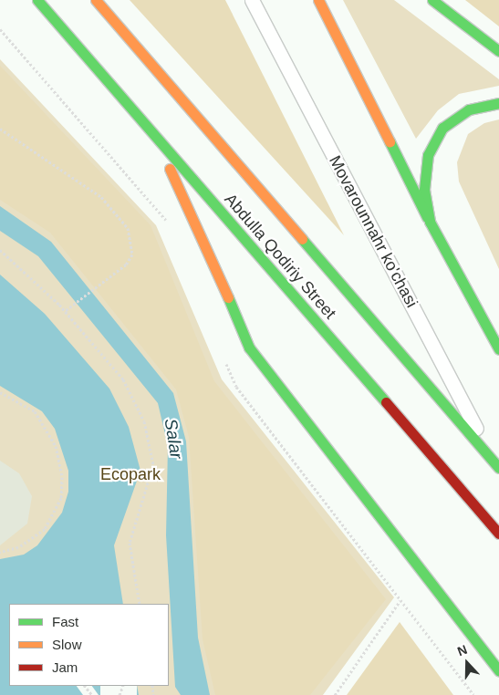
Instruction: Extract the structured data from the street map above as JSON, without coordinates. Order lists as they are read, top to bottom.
{
  "streets": {
    "main road": ["Abdulla Qodiriy Street"],
    "lane": ["Movarounnahr ko'chasi"]
  },
  "crossings": [
    ["Movarounnahr ko'chasi", "Abdulla Qodiriy Street"]
  ],
  "water": ["Salar"],
  "parks": ["Ecopark"],
  "legend": ["Fast", "Slow", "Jam"],
  "north": "top"
}
